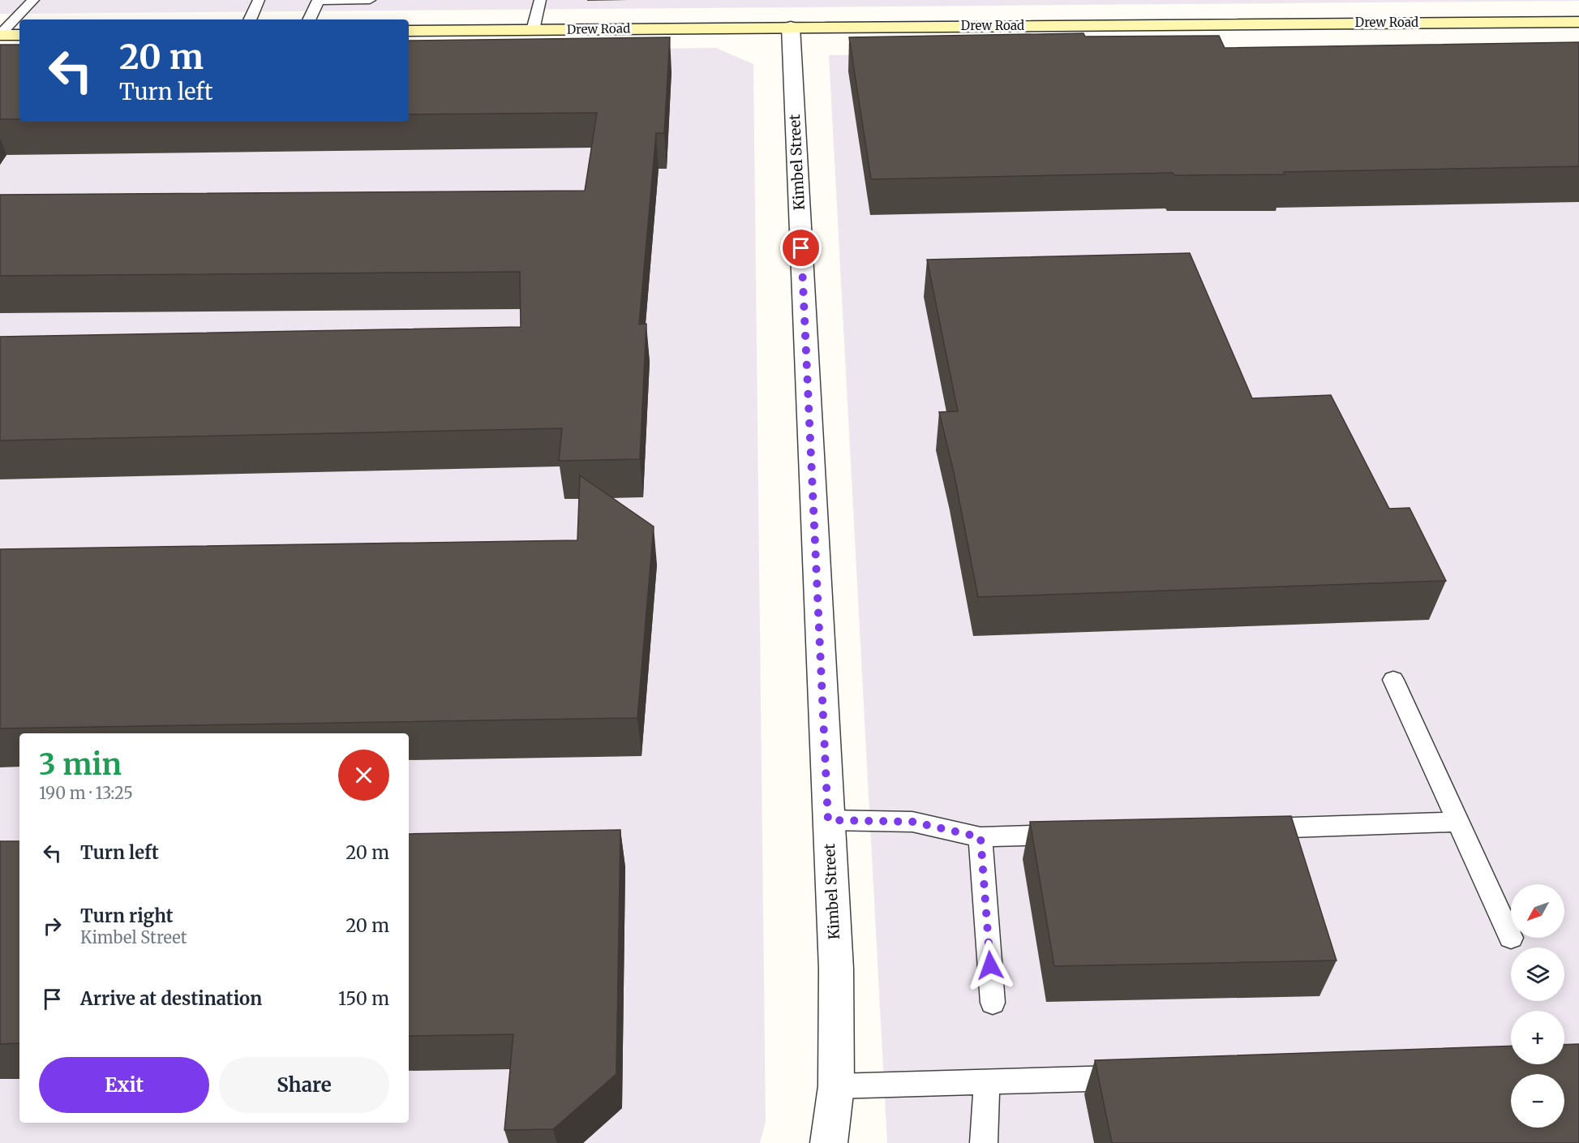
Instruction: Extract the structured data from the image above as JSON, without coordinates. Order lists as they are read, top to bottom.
{
  "streets": {
    "street": ["Drew Road", "Kimbel Street"]
  },
  "crossings": [
    ["Drew Road", "Kimbel Street"]
  ],
  "north": "bottom left",
  "page": {
    "turn": ["20 m", "Turn left"],
    "heading": ["3 min", "190 m · 13:25"],
    "list": [
      {
        "name": "Turn left",
        "value": "20 m"
      },
      {
        "name": "Turn right",
        "note": "Kimbel Street",
        "value": "20 m"
      },
      {
        "name": "Arrive at destination",
        "value": "150 m"
      }
    ],
    "map_buttons": ["+", "−"],
    "buttons": ["Exit", "Share"]
  }
}
